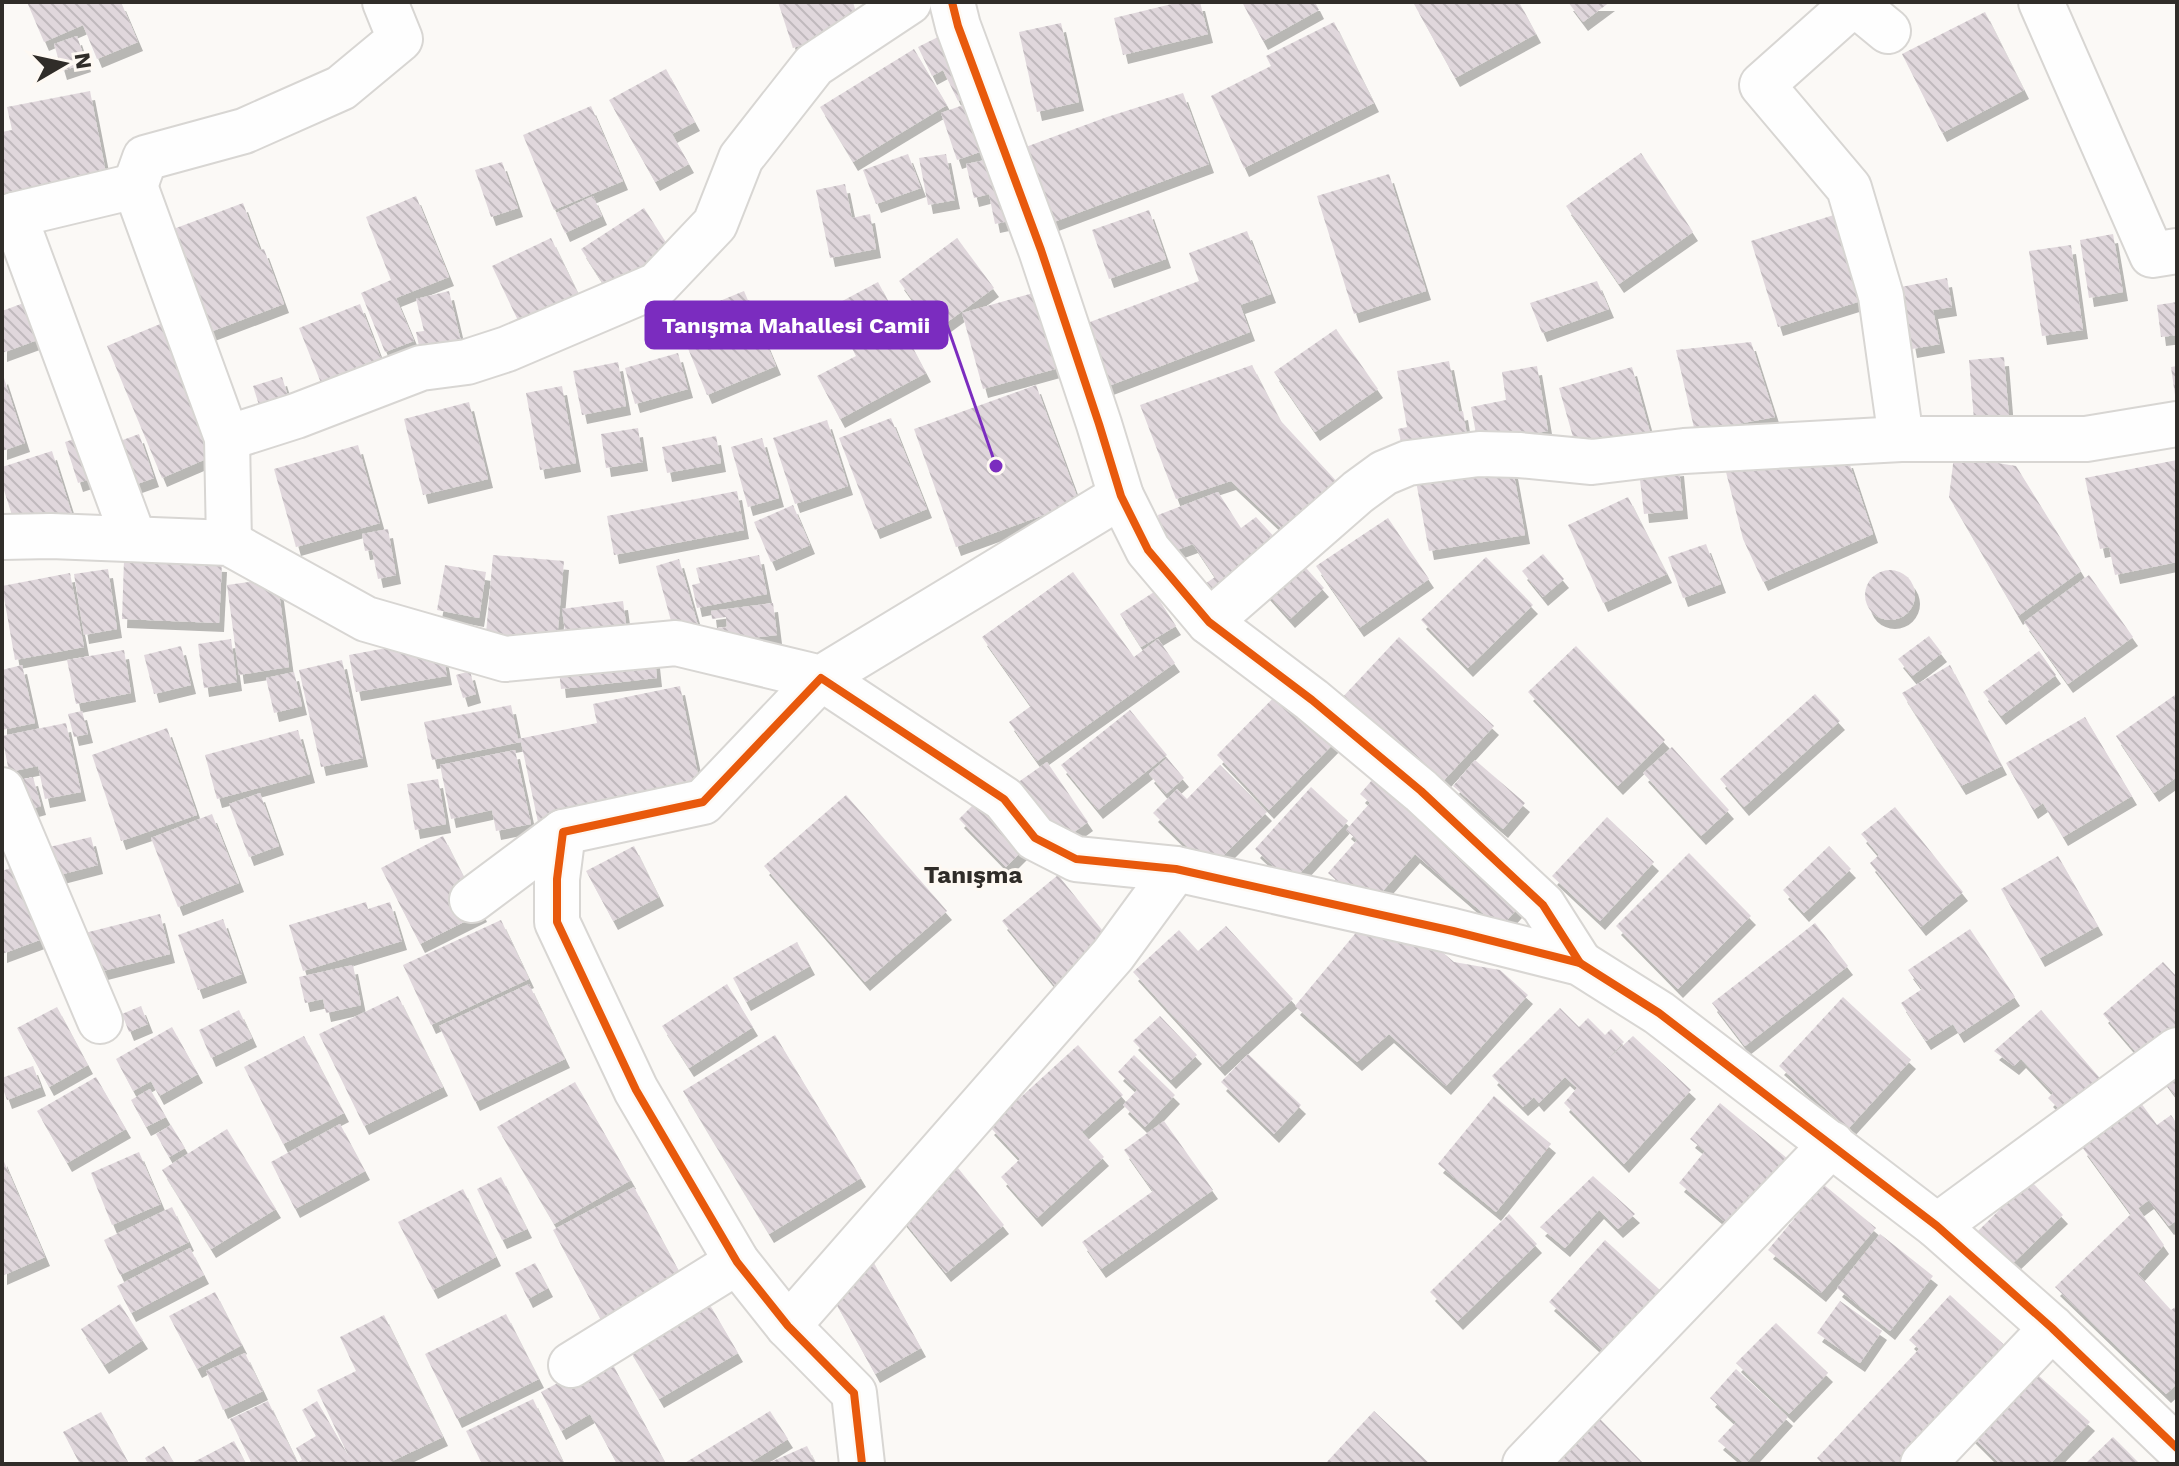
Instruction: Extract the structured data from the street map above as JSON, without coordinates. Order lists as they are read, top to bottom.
{
  "districts": ["Tanışma"],
  "places": ["Tanışma Mahallesi Camii"],
  "north": "right"
}
